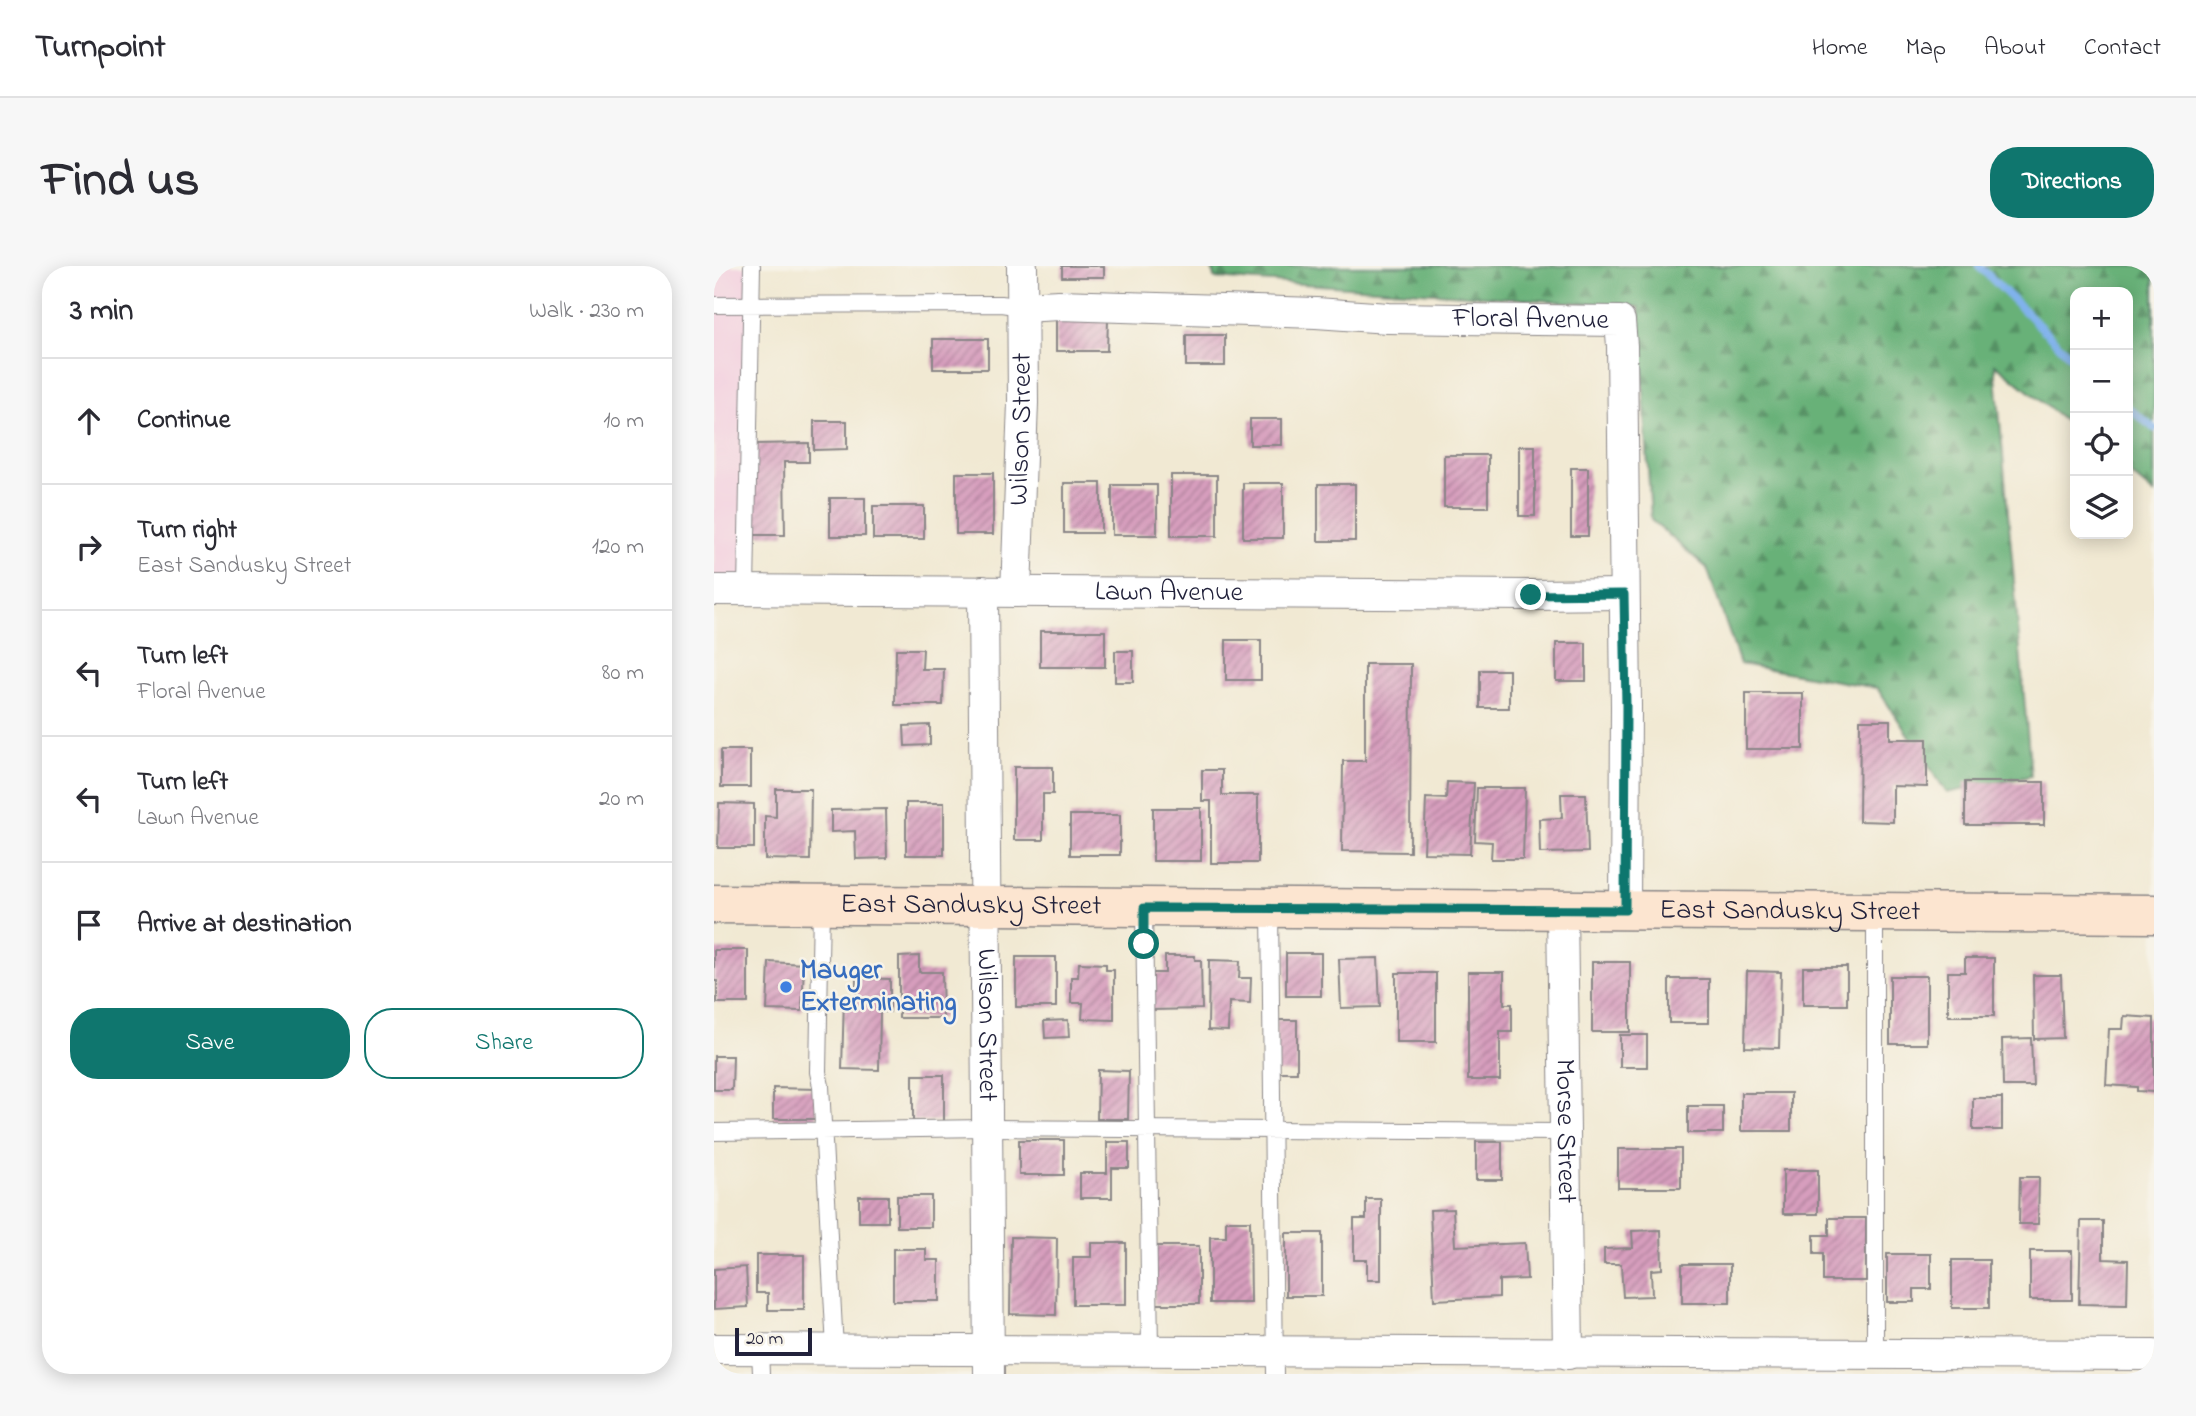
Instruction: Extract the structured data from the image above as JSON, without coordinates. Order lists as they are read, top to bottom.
{
  "streets": {
    "main road": ["East Sandusky Street"],
    "street": [
      "Floral Avenue",
      "Wilson Street",
      "Lawn Avenue",
      "Morse Street"
    ]
  },
  "crossings": [
    ["Floral Avenue", "Wilson Street"],
    ["Floral Avenue", "Lawn Avenue"],
    ["Floral Avenue", "East Sandusky Street"],
    ["Wilson Street", "Lawn Avenue"],
    ["Wilson Street", "East Sandusky Street"],
    ["East Sandusky Street", "Morse Street"]
  ],
  "places": ["Mauger Exterminating"],
  "scale_bar": "20 m",
  "page": {
    "header": "Turnpoint",
    "nav": [
      "Home",
      "Map",
      "About",
      "Contact"
    ],
    "title": "Find us",
    "buttons": [
      "Directions",
      ["Save", "Share"]
    ],
    "heading": ["3 min", "Walk · 230 m"],
    "map_buttons": ["+", "−"],
    "list": [
      ["Continue", "10 m"],
      ["Turn right", "East Sandusky Street", "120 m"],
      ["Turn left", "Floral Avenue", "80 m"],
      ["Turn left", "Lawn Avenue", "20 m"],
      "Arrive at destination"
    ],
    "scale": "20 m"
  }
}
